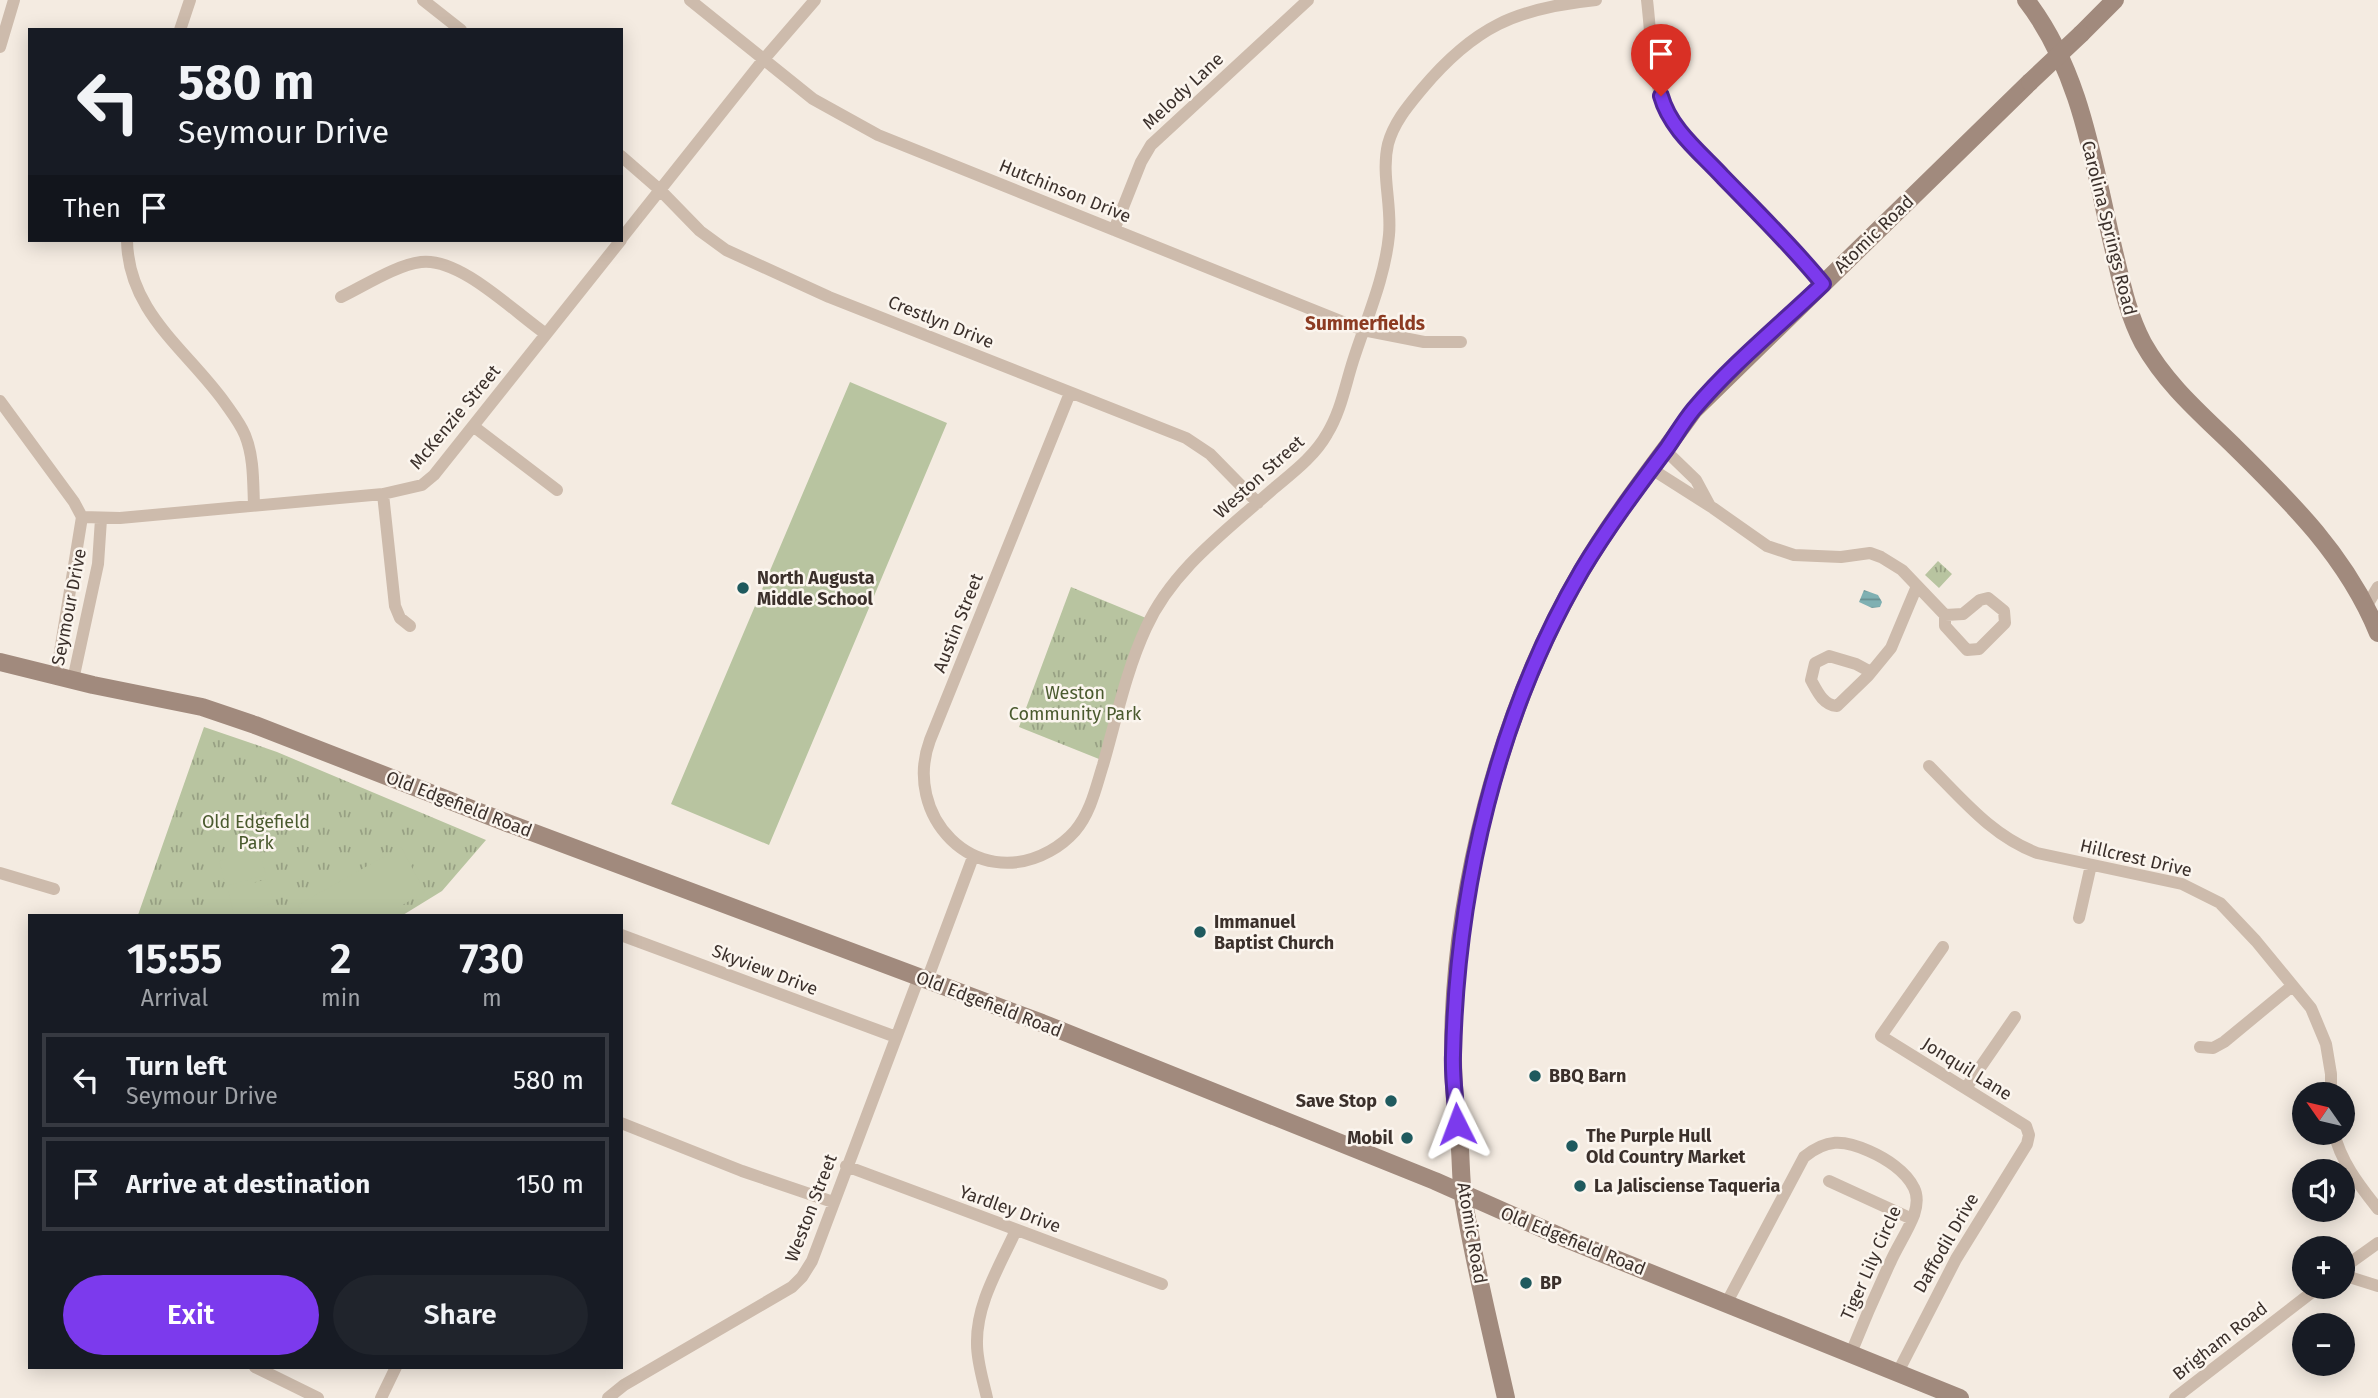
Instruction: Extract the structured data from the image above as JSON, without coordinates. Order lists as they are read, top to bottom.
{
  "streets": {
    "street": [
      "Melody Lane",
      "Hutchinson Drive",
      "Carolina Springs Road",
      "Atomic Road",
      "Crestlyn Drive",
      "McKenzie Street",
      "Weston Street",
      "Seymour Drive",
      "Austin Street",
      "Old Edgefield Road",
      "Hillcrest Drive",
      "Skyview Drive",
      "Jonquil Lane",
      "Yardley Drive",
      "Daffodil Drive",
      "Tiger Lily Circle",
      "Brigham Road"
    ]
  },
  "crossings": [
    ["Melody Lane", "Hutchinson Drive"],
    ["Hutchinson Drive", "McKenzie Street"],
    ["Hutchinson Drive", "Weston Street"],
    ["Atomic Road", "Old Edgefield Road"],
    ["Crestlyn Drive", "McKenzie Street"],
    ["Crestlyn Drive", "Weston Street"],
    ["Crestlyn Drive", "Austin Street"],
    ["McKenzie Street", "Seymour Drive"],
    ["Weston Street", "Austin Street"],
    ["Weston Street", "Old Edgefield Road"],
    ["Weston Street", "Skyview Drive"],
    ["Weston Street", "Yardley Drive"],
    ["Seymour Drive", "Old Edgefield Road"],
    ["Old Edgefield Road", "Daffodil Drive"],
    ["Old Edgefield Road", "Tiger Lily Circle"],
    ["Jonquil Lane", "Daffodil Drive"]
  ],
  "districts": ["Summerfields"],
  "parks": ["Weston Community Park", "Old Edgefield Park"],
  "places": [
    "North Augusta Middle School",
    "Immanuel Baptist Church",
    "BBQ Barn",
    "Save Stop",
    "Mobil",
    "The Purple Hull Old Country Market",
    "La Jalisciense Taqueria",
    "BP"
  ],
  "north": "top left",
  "page": {
    "turn": ["580 m", "Seymour Drive"],
    "then": "Then",
    "eta": [
      "15:55",
      "Arrival",
      "2",
      "min",
      "730",
      "m"
    ],
    "list": [
      {
        "name": "Turn left",
        "note": "Seymour Drive",
        "value": "580 m"
      },
      {
        "name": "Arrive at destination",
        "value": "150 m"
      }
    ],
    "map_buttons": ["+", "−"],
    "buttons": ["Exit", "Share"]
  }
}
